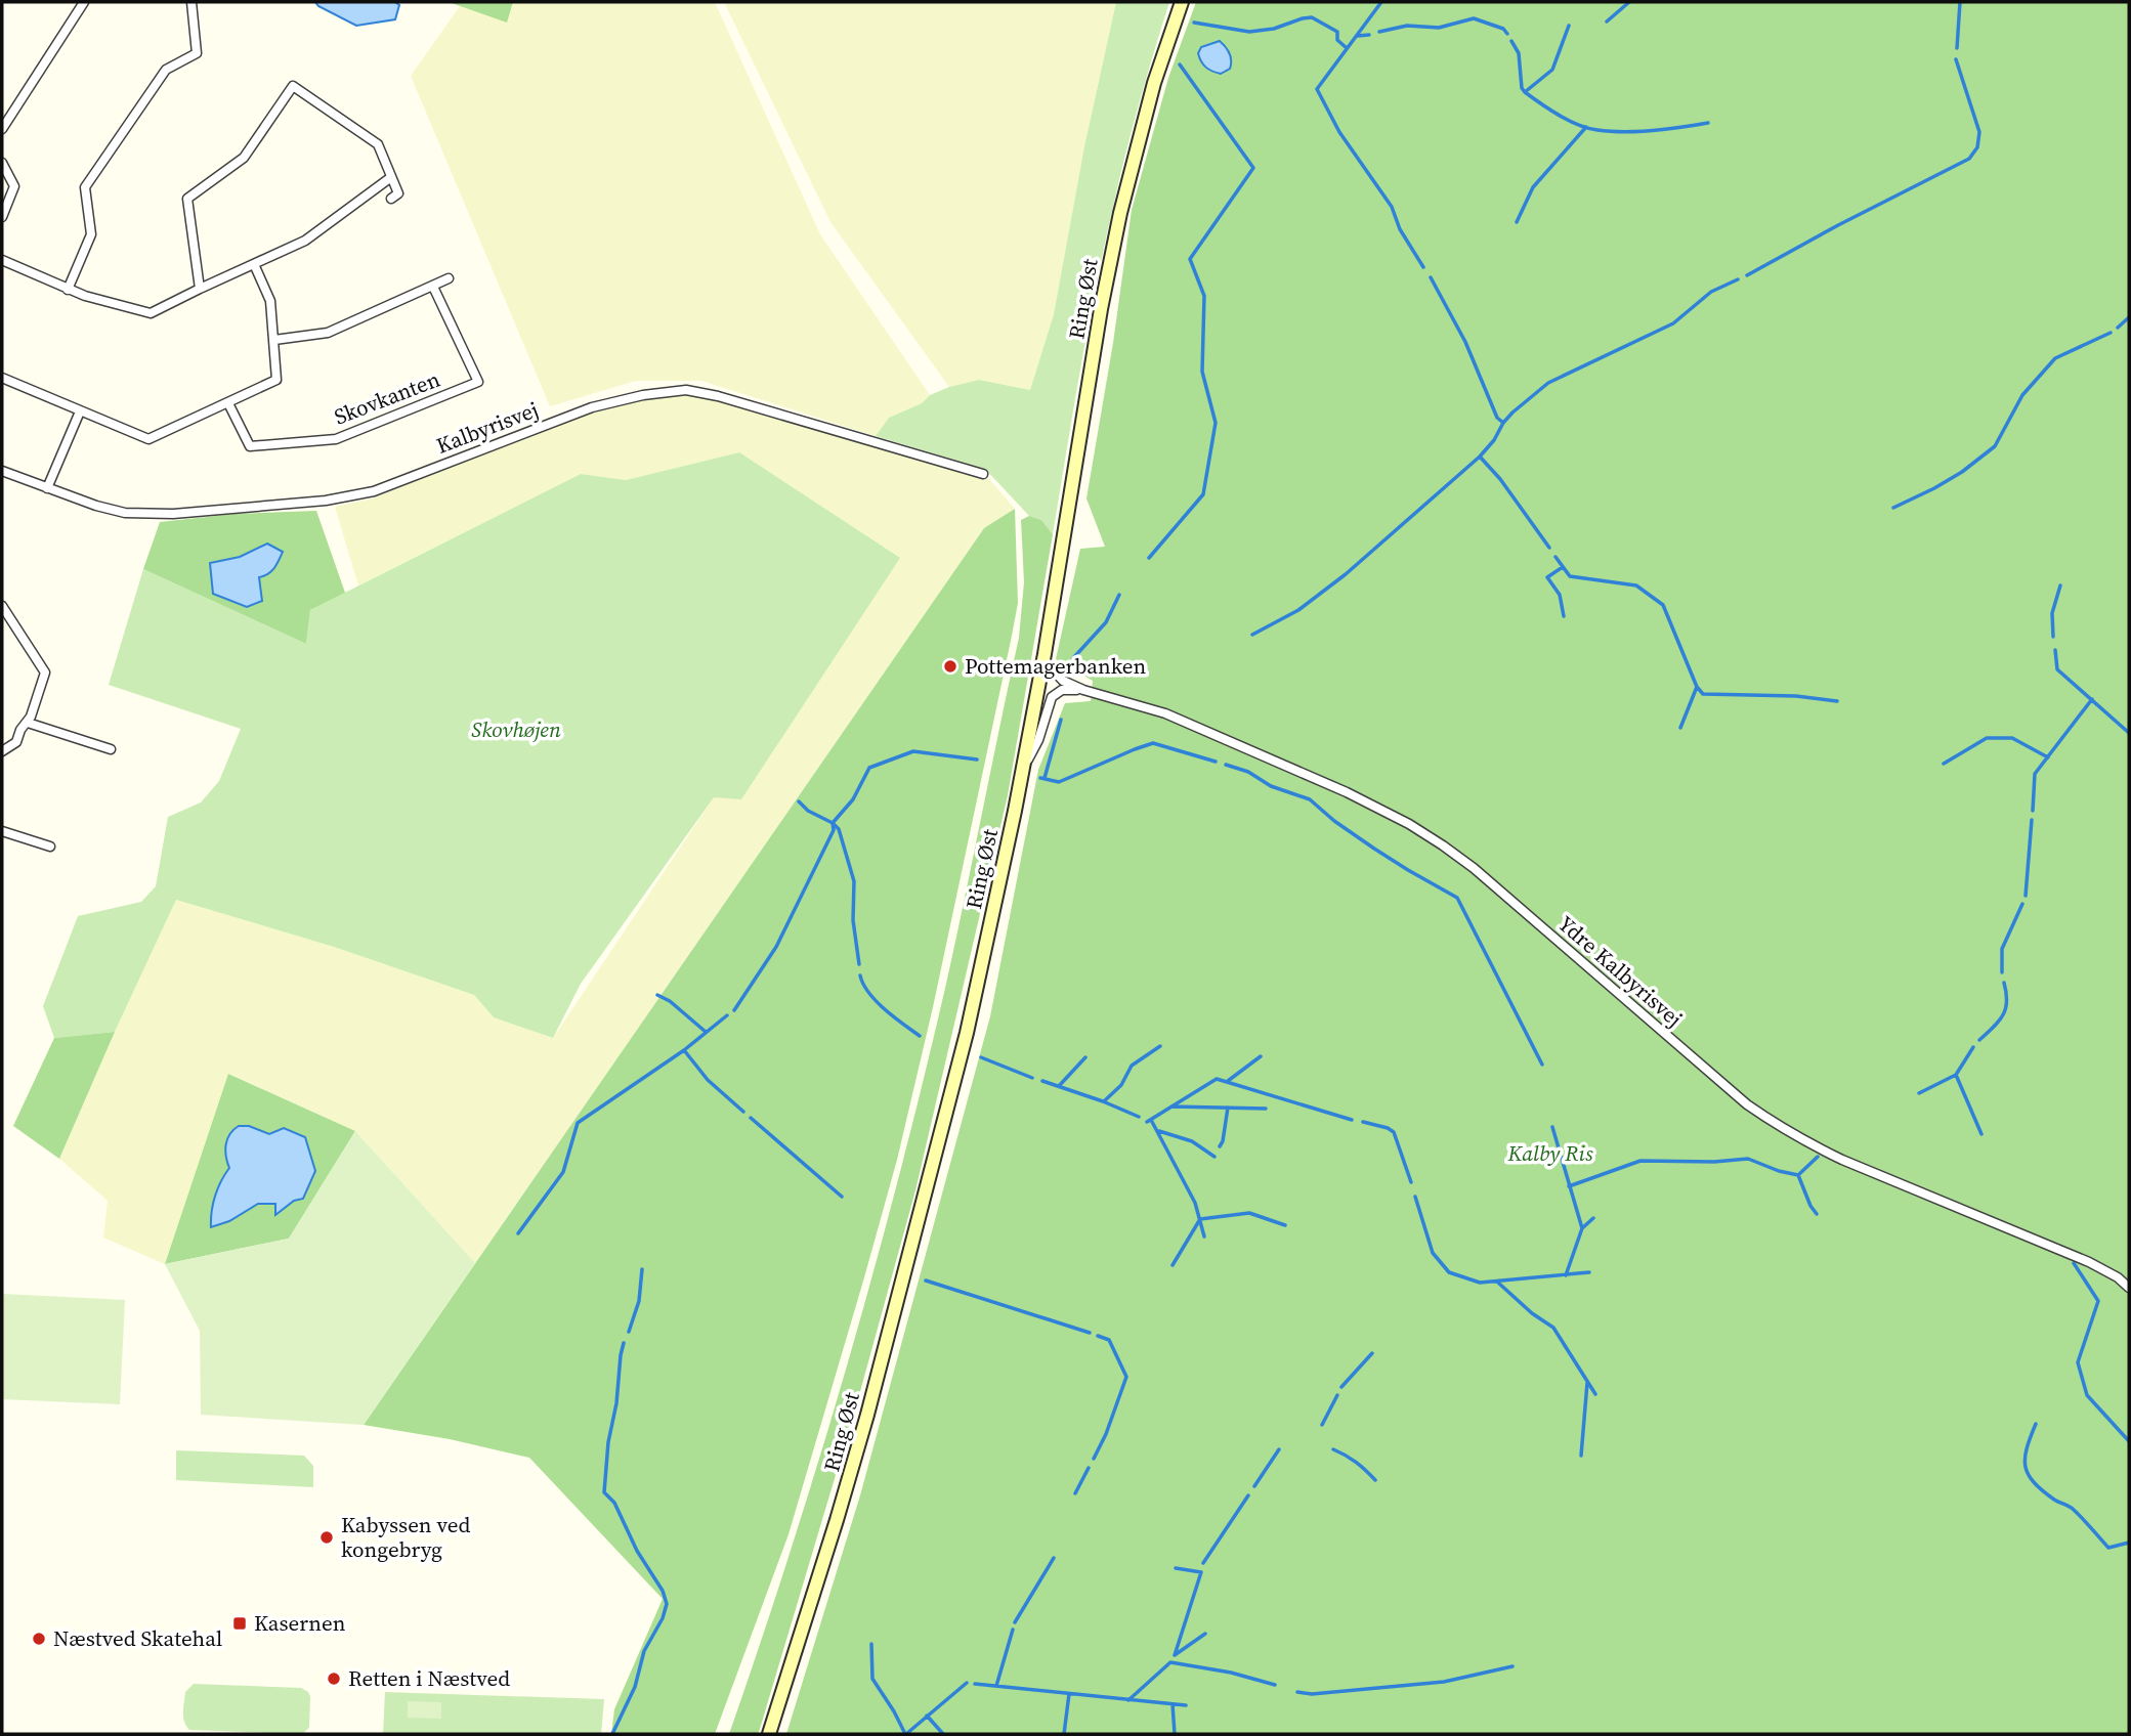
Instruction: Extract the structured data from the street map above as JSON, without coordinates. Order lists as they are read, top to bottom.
{
  "streets": {
    "main road": ["Ring Øst"],
    "street": ["Skovkanten", "Kalbyrisvej", "Ydre Kalbyrisvej"]
  },
  "crossings": [
    ["Ring Øst", "Ydre Kalbyrisvej"]
  ],
  "parks": ["Skovhøjen", "Kalby Ris"],
  "places": {
    "other": [
      "Pottemagerbanken",
      "Kabyssen ved kongebryg",
      "Næstved Skatehal",
      "Retten i Næstved"
    ],
    "transit": ["Kasernen"]
  }
}
